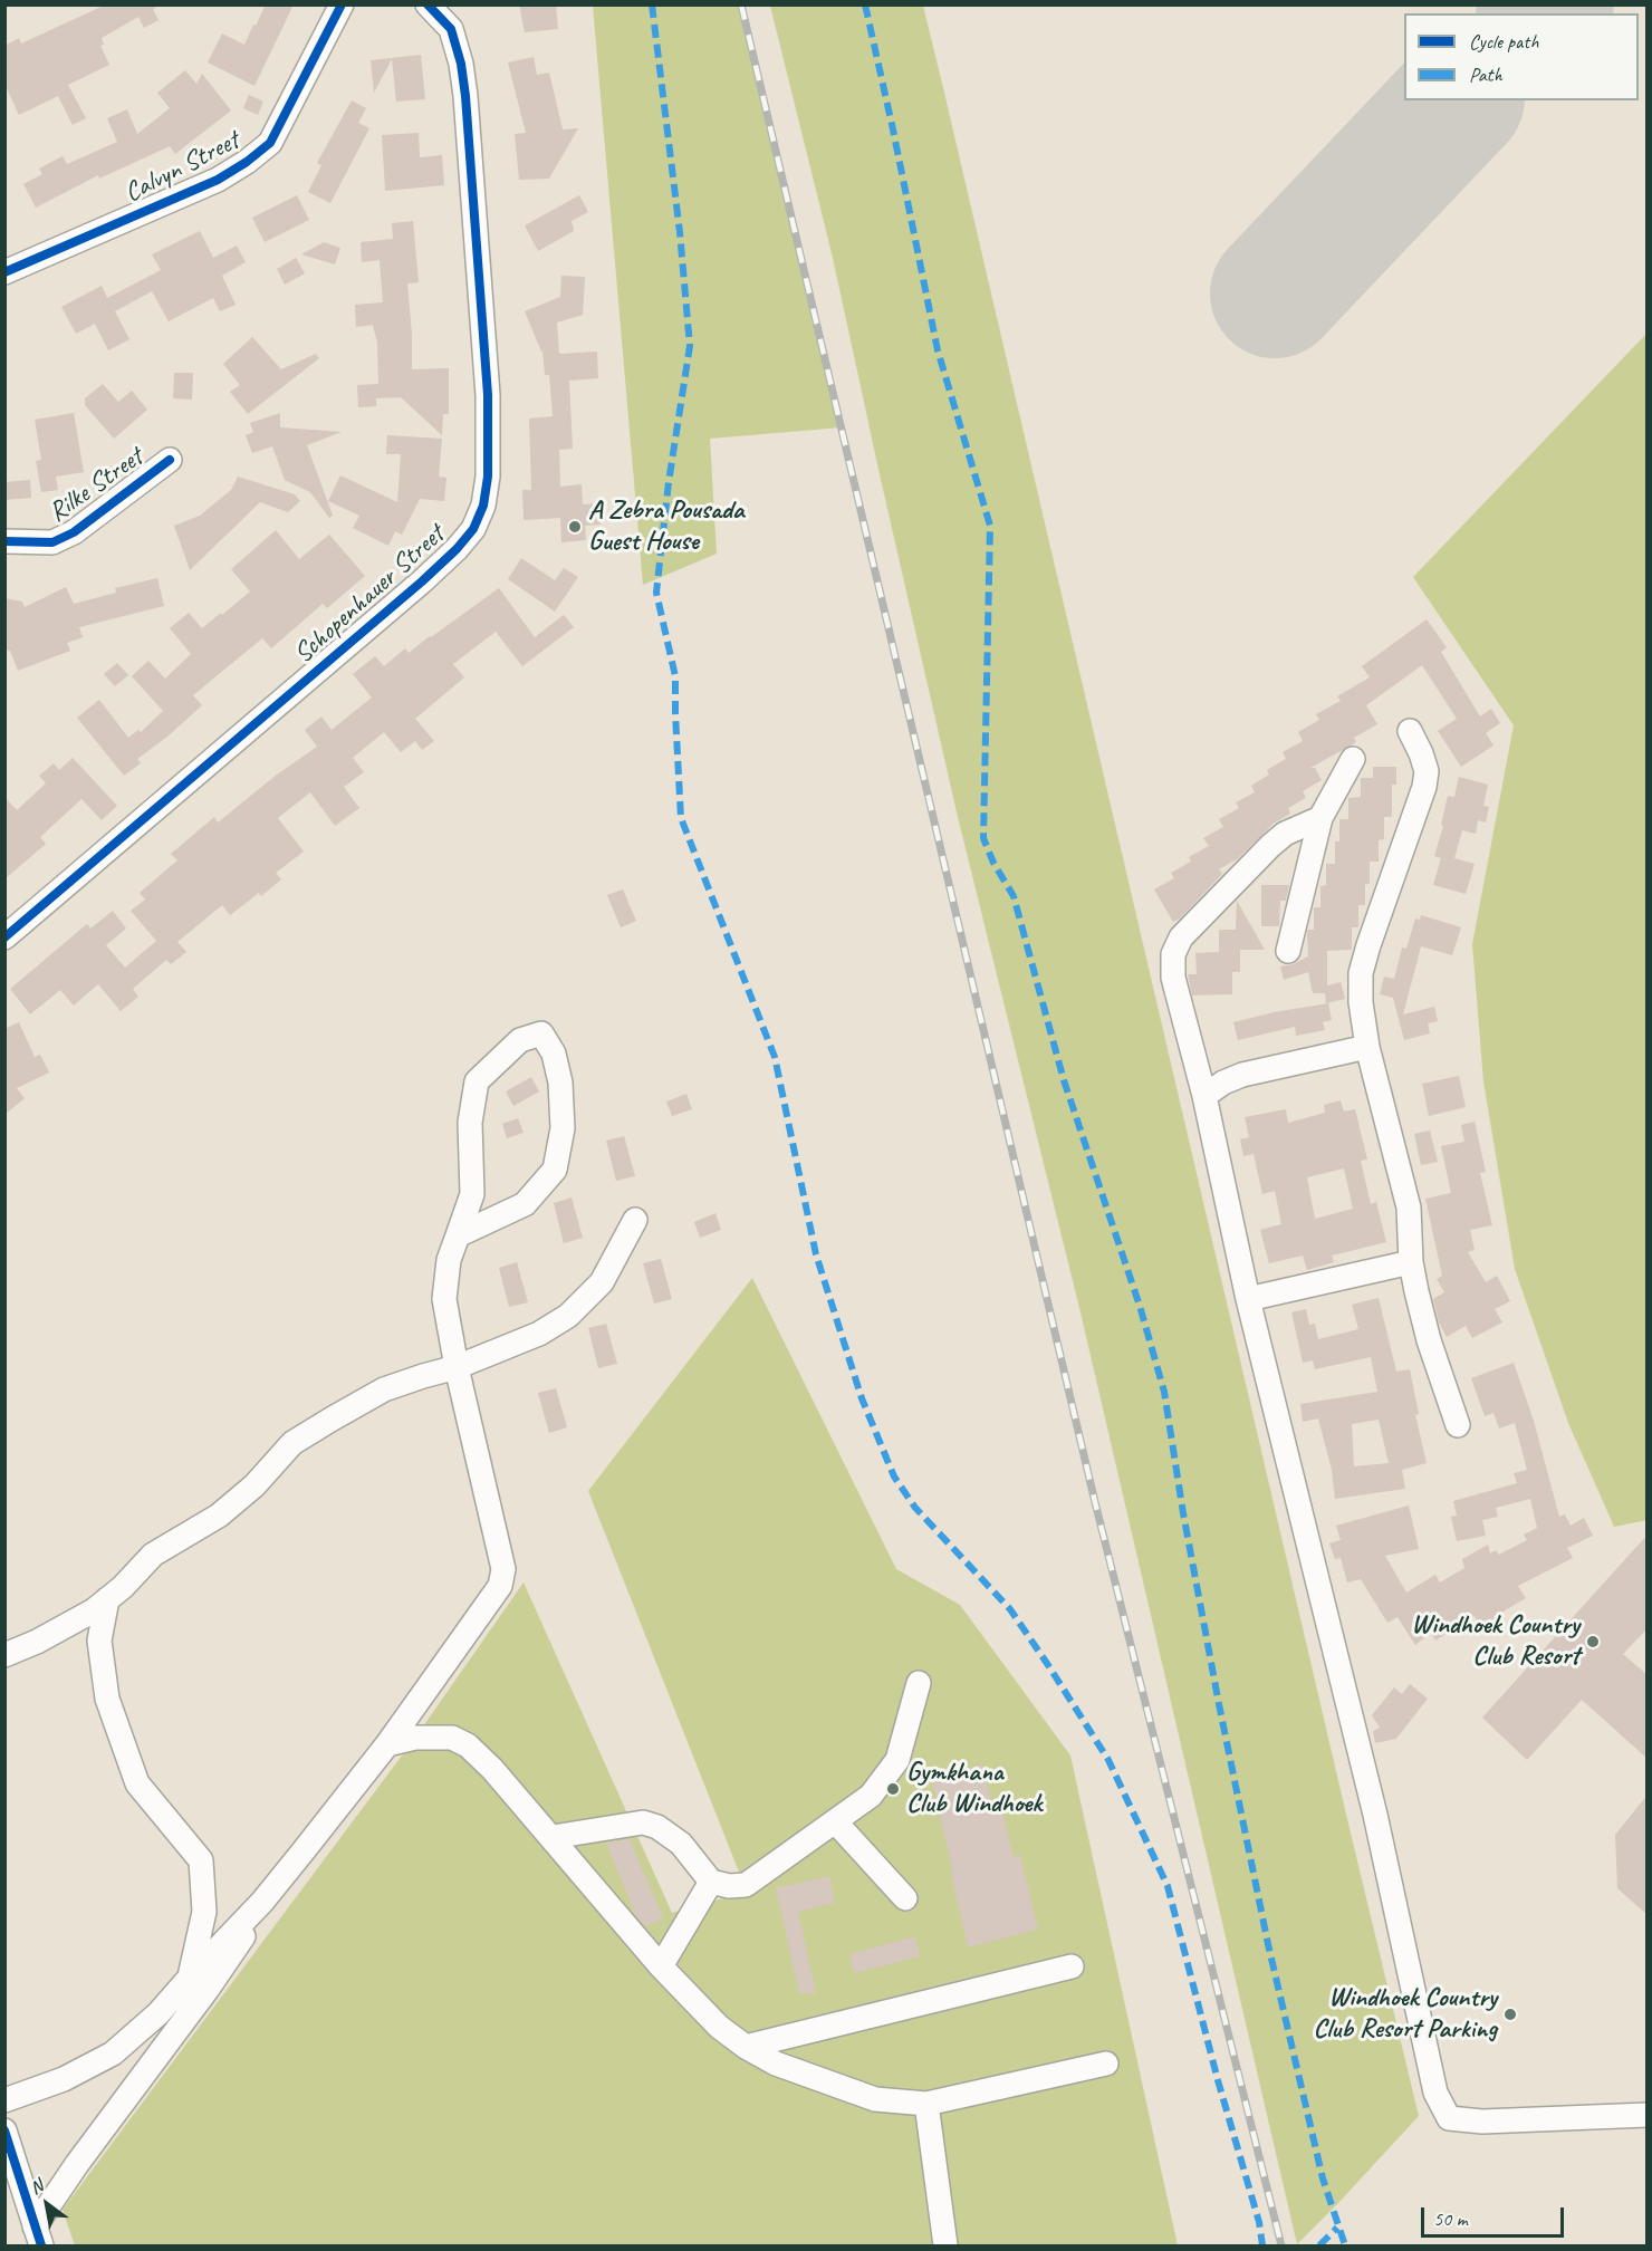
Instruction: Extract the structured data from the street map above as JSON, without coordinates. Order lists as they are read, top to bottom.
{
  "streets": {
    "street": ["Calvyn Street", "Rilke Street", "Schopenhauer Street"]
  },
  "places": [
    "A Zebra Pousada Guest House",
    "Windhoek Country Club Resort",
    "Gymkhana Club Windhoek",
    "Windhoek Country Club Resort Parking"
  ],
  "legend": ["Cycle path", "Path"],
  "scale_bar": "50 m",
  "north": "top left"
}
